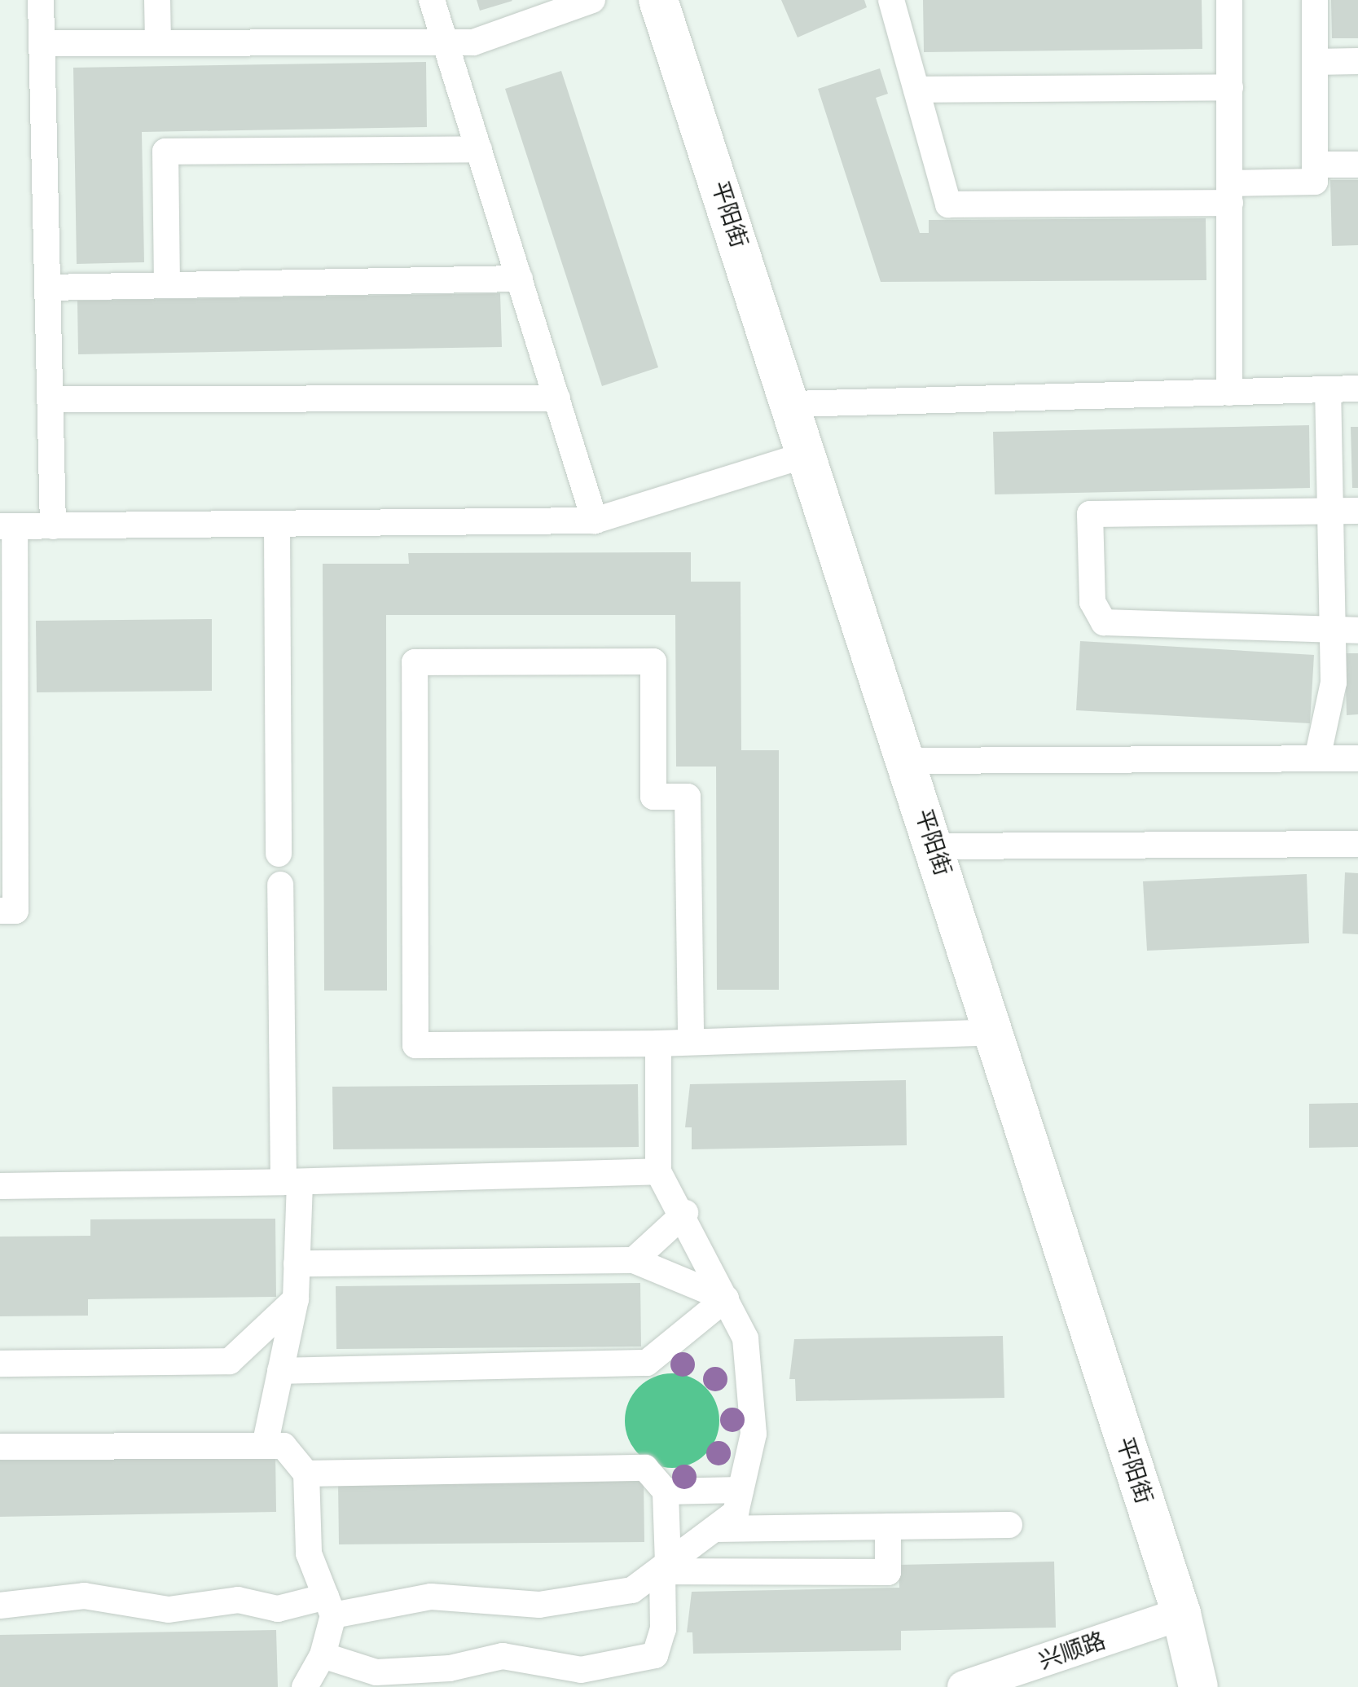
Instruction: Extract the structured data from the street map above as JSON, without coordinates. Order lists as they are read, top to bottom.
{
  "streets": {
    "main road": ["平阳街"],
    "street": ["兴顺路"]
  },
  "crossings": [
    ["平阳街", "兴顺路"]
  ]
}
